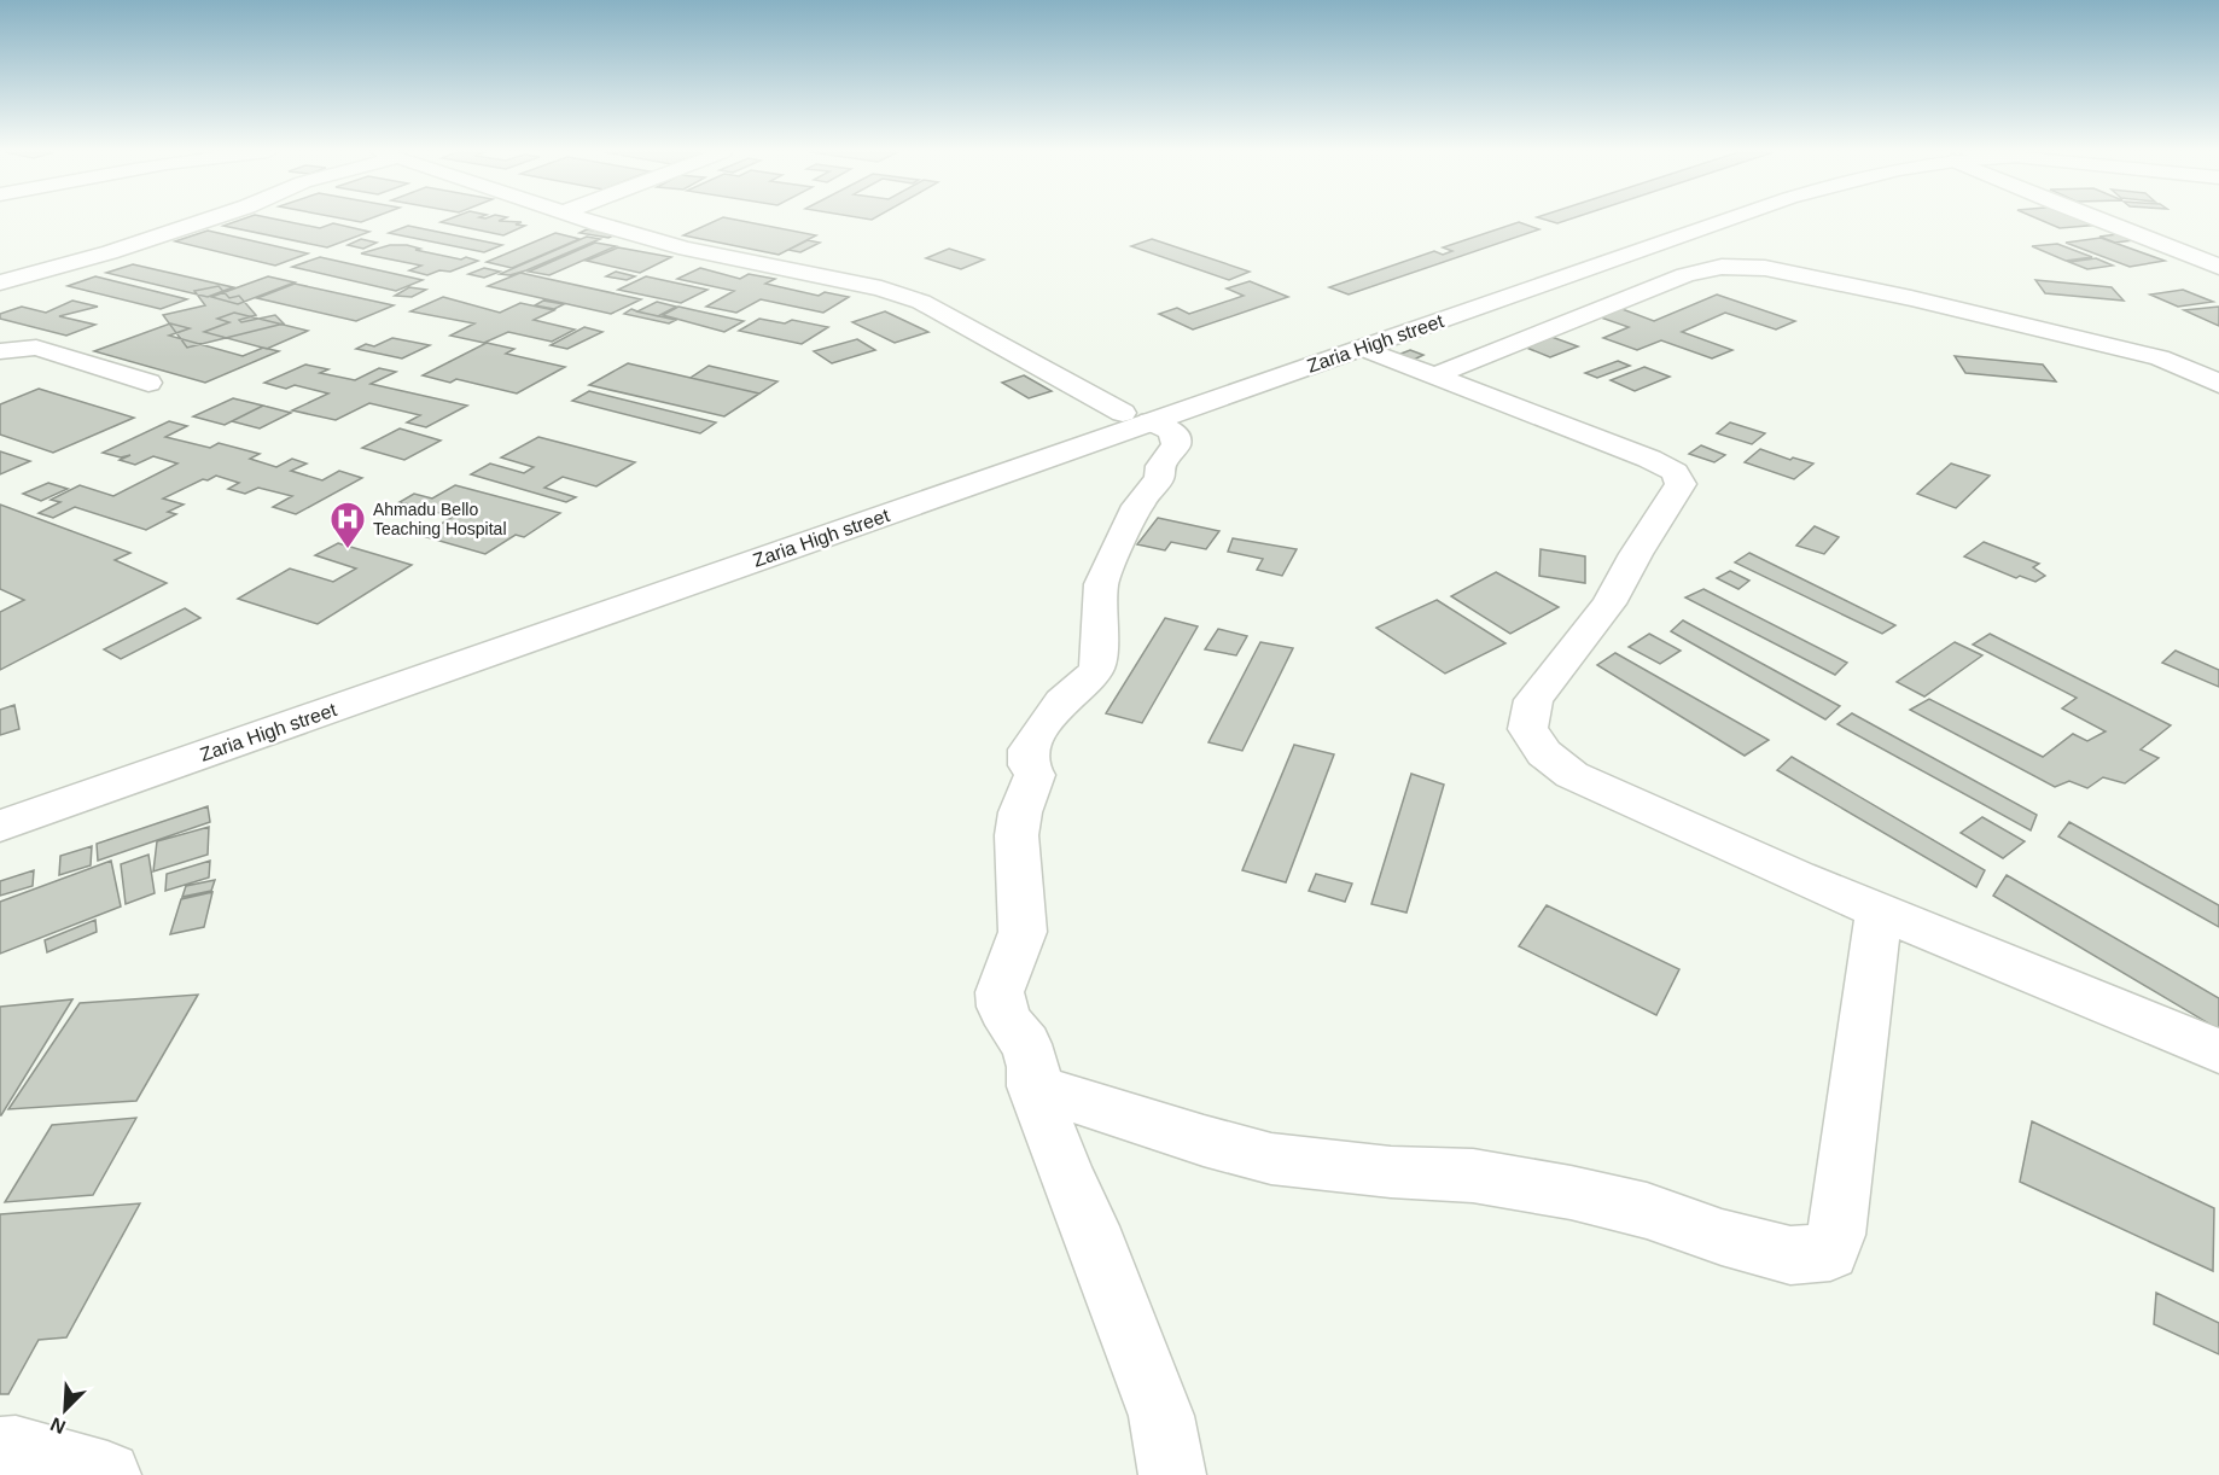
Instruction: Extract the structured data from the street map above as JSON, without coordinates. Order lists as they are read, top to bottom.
{
  "streets": {
    "main road": ["Zaria High street"]
  },
  "places": {
    "hospital": ["Ahmadu Bello Teaching Hospital"]
  },
  "north": "bottom left"
}
